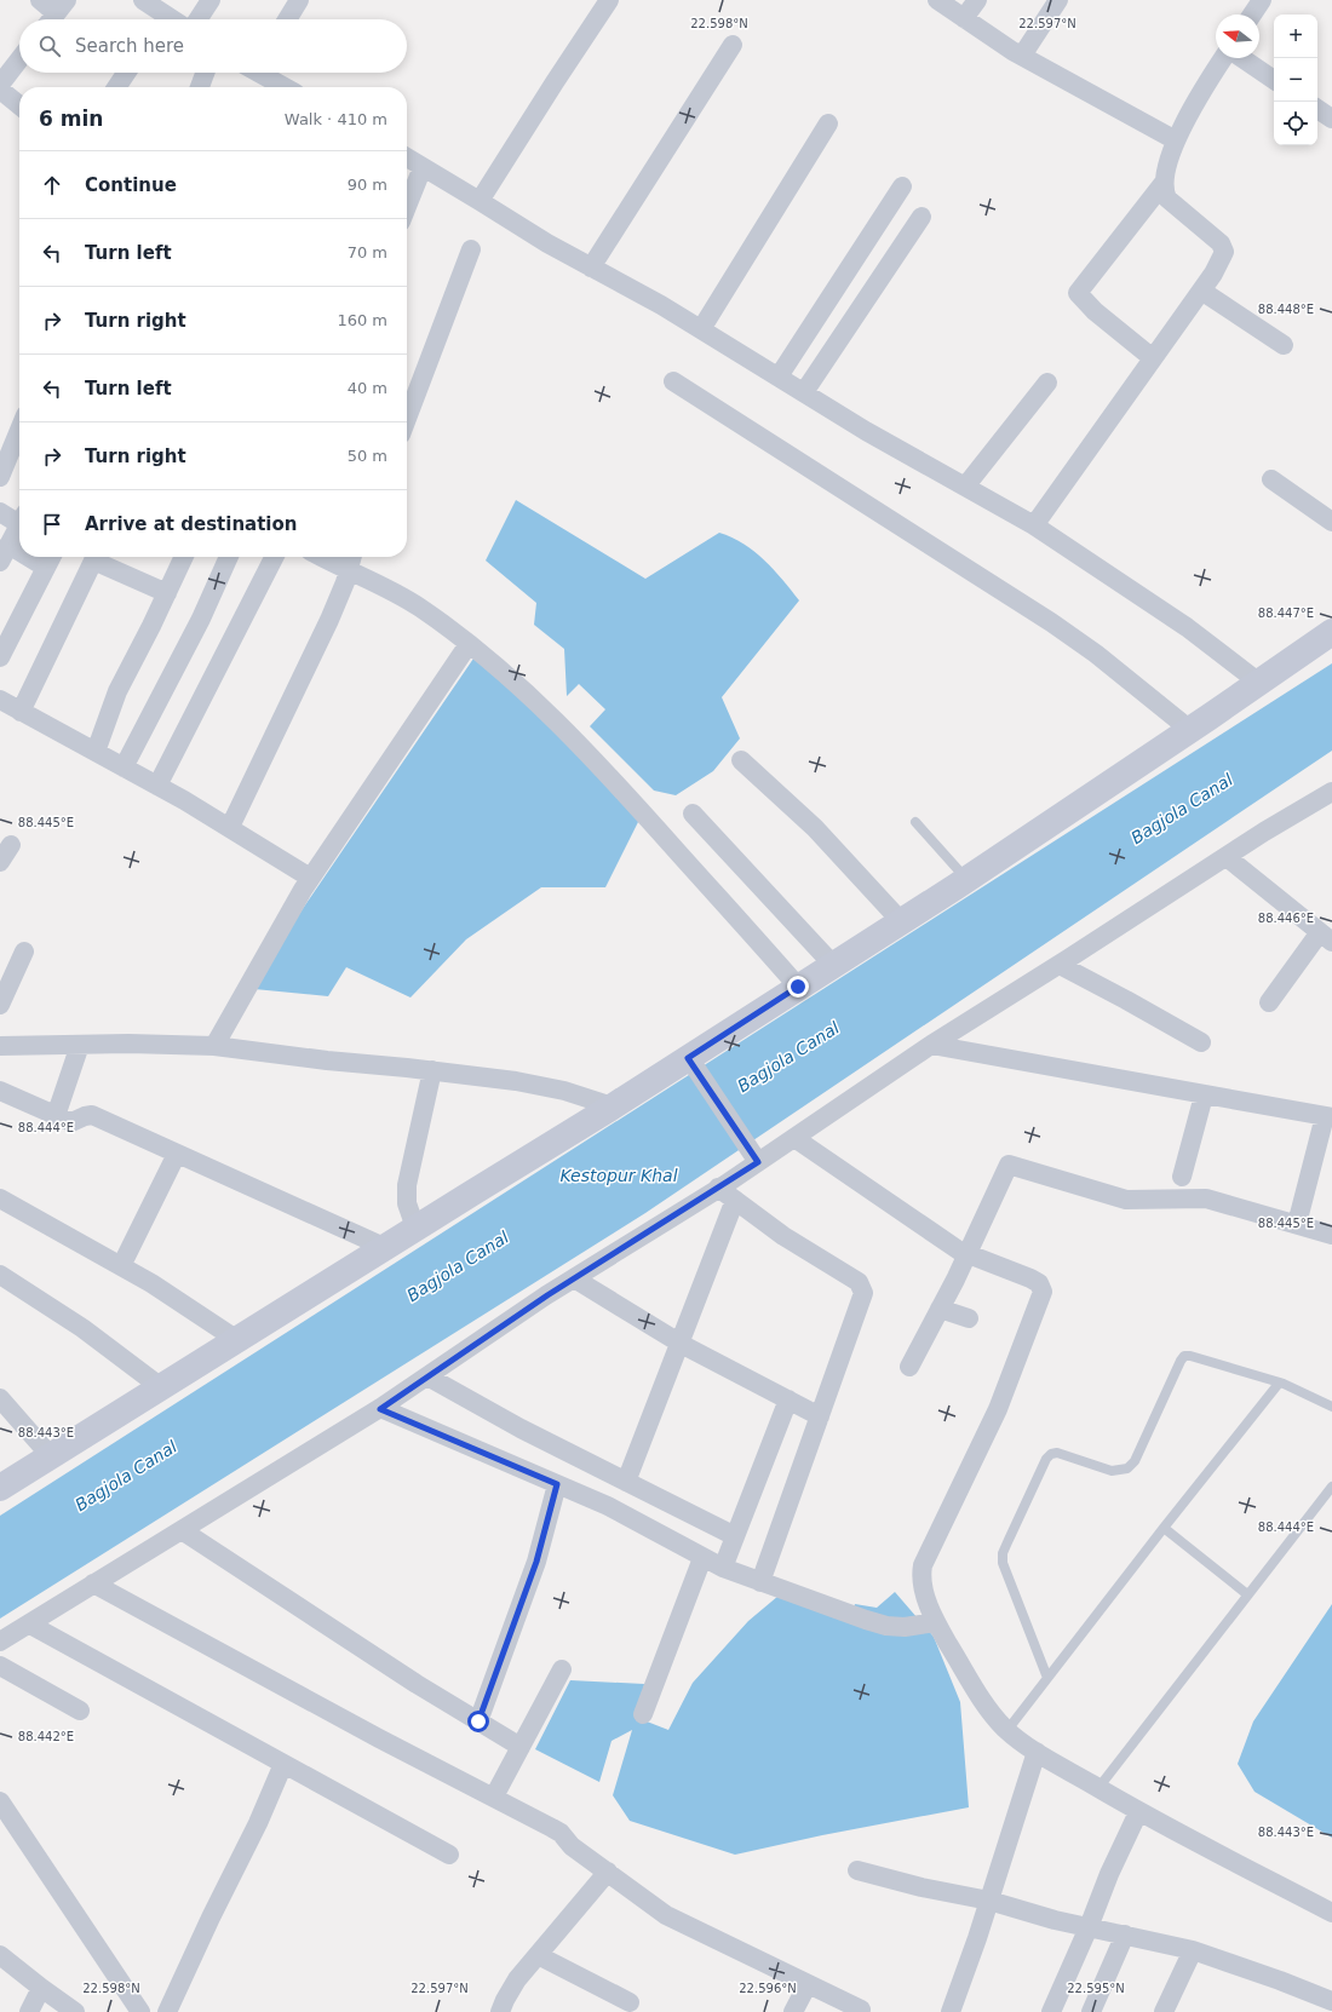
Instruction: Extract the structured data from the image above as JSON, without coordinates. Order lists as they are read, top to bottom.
{
  "water": ["Bagjola Canal", "Kestopur Khal"],
  "north": "left",
  "page": {
    "map_buttons": ["+", "−"],
    "search": "Search here",
    "heading": ["6 min", "Walk · 410 m"],
    "list": [
      ["Continue", "90 m"],
      ["Turn left", "70 m"],
      ["Turn right", "160 m"],
      ["Turn left", "40 m"],
      ["Turn right", "50 m"],
      "Arrive at destination"
    ]
  },
  "coordinates": [
    "22.598°N",
    "22.597°N",
    "88.448°E",
    "88.447°E",
    "88.445°E",
    "88.446°E",
    "88.444°E",
    "88.443°E",
    "88.442°E",
    "22.596°N",
    "22.595°N"
  ]
}
